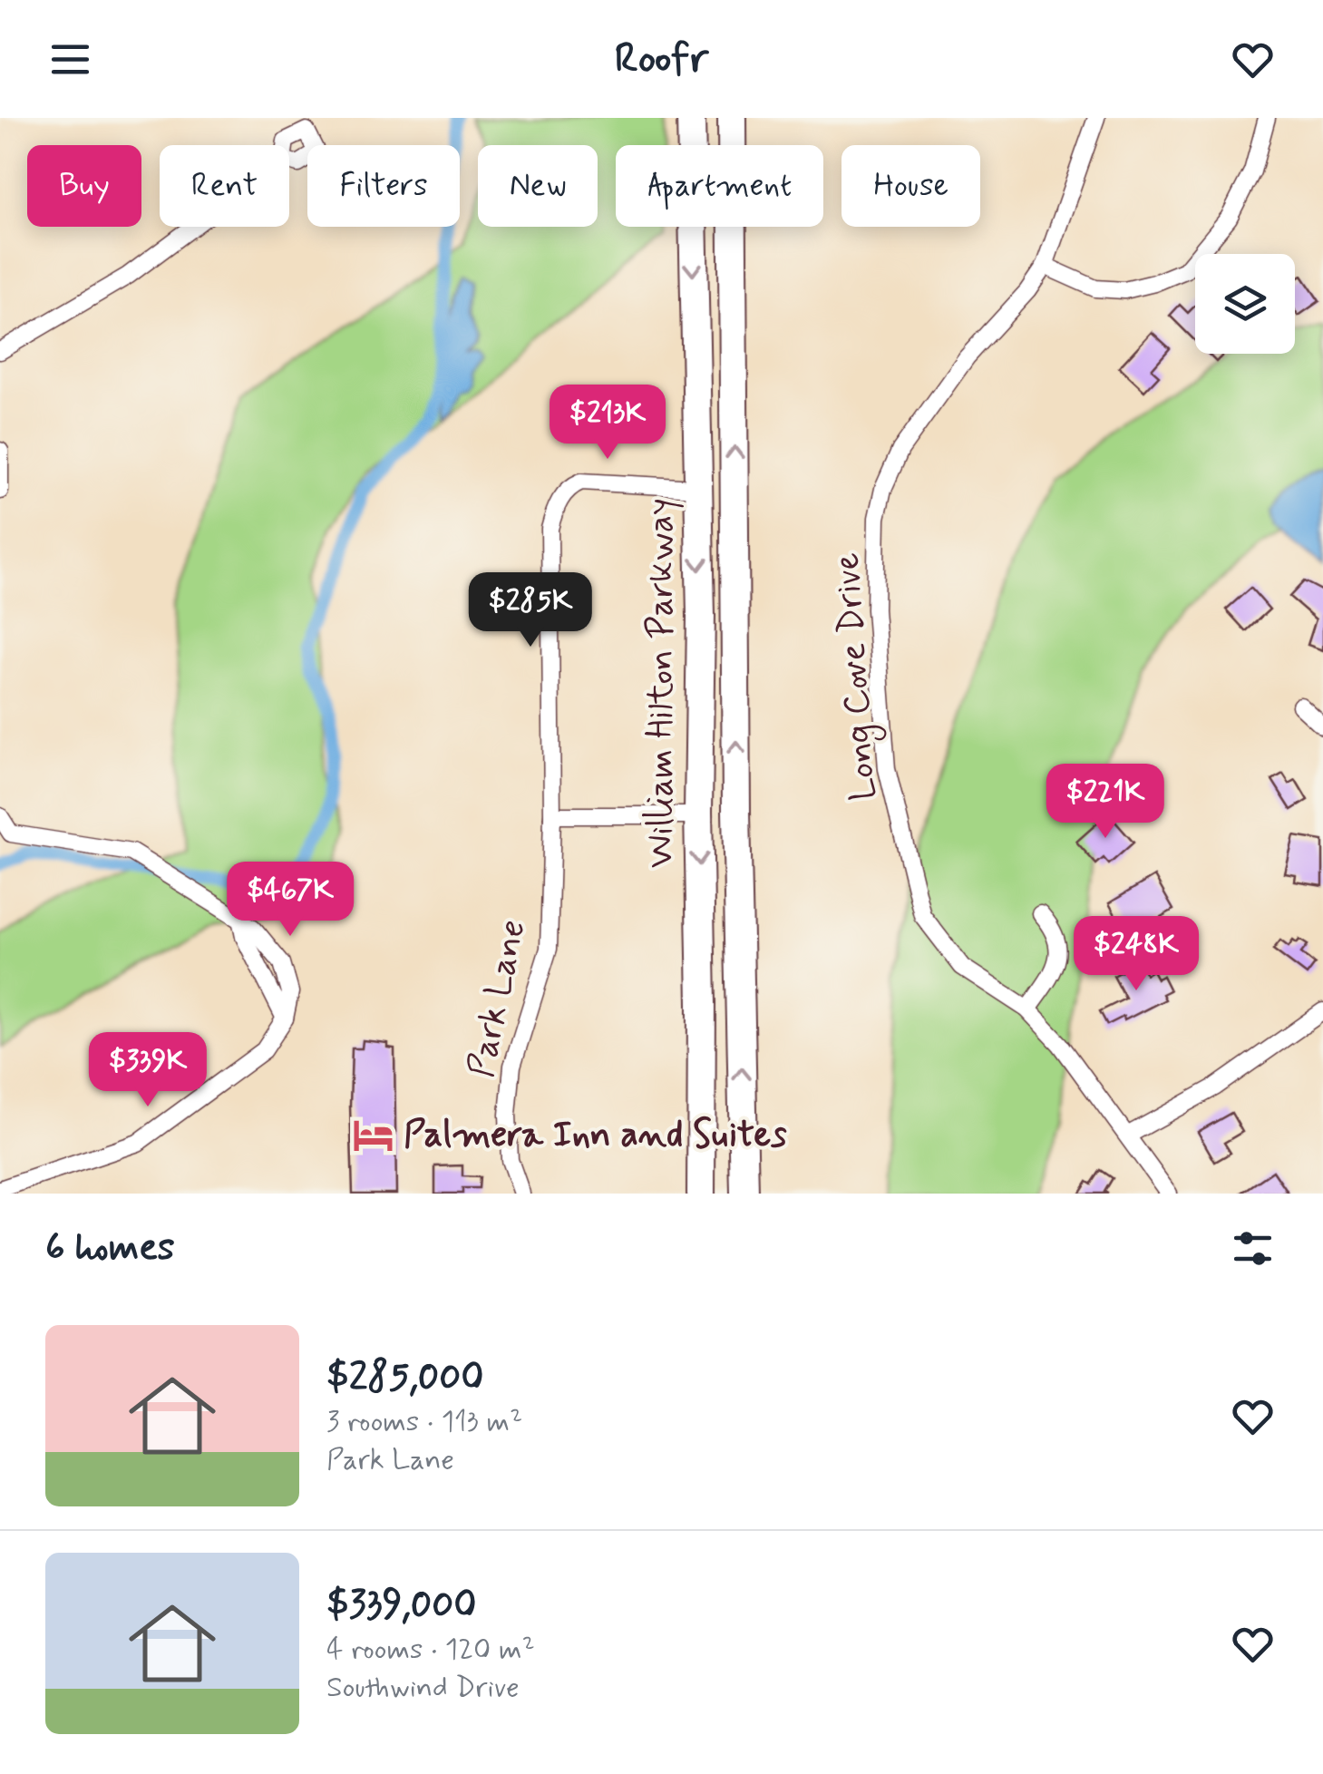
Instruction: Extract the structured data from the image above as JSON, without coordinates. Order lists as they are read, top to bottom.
{
  "streets": {
    "highway": ["William Hilton Parkway"],
    "street": ["Long Cove Drive", "Park Lane"]
  },
  "crossings": [
    ["William Hilton Parkway", "Park Lane"]
  ],
  "places": {
    "hotel": ["Palmera Inn and Suites"]
  },
  "page": {
    "header": "Roofr",
    "chip": [
      "Buy",
      "Rent",
      "Filters",
      "New",
      "Apartment",
      "House"
    ],
    "price": [
      "$213K",
      "$285K",
      "$221K",
      "$467K",
      "$248K",
      "$339K"
    ],
    "heading": "6 homes",
    "list": [
      {
        "name": "$285,000",
        "note": "3 rooms · 113 m² · Park Lane"
      },
      {
        "name": "$339,000",
        "note": "4 rooms · 120 m² · Southwind Drive"
      }
    ]
  }
}
